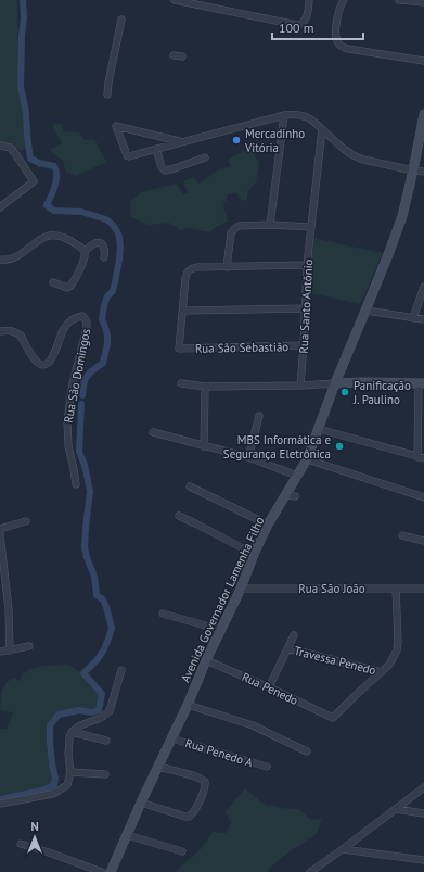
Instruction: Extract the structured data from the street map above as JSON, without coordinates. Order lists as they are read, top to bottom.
{
  "streets": {
    "street": [
      "Rua Santo Antônio",
      "Rua São Sebastião",
      "Rua São Domingos",
      "Rua São João",
      "Avenida Governador Lamenha Filho",
      "Travessa Penedo",
      "Rua Penedo",
      "Rua Penedo A"
    ]
  },
  "crossings": [
    ["Rua Santo Antônio", "Rua São Sebastião"],
    ["Rua São João", "Avenida Governador Lamenha Filho"],
    ["Avenida Governador Lamenha Filho", "Rua Penedo"],
    ["Avenida Governador Lamenha Filho", "Rua Penedo A"],
    ["Travessa Penedo", "Rua Penedo"]
  ],
  "places": ["Mercadinho Vitória", "Panificação J. Paulino", "MBS Informática e Segurança Eletrônica"],
  "scale_bar": "100 m",
  "north": "top"
}
